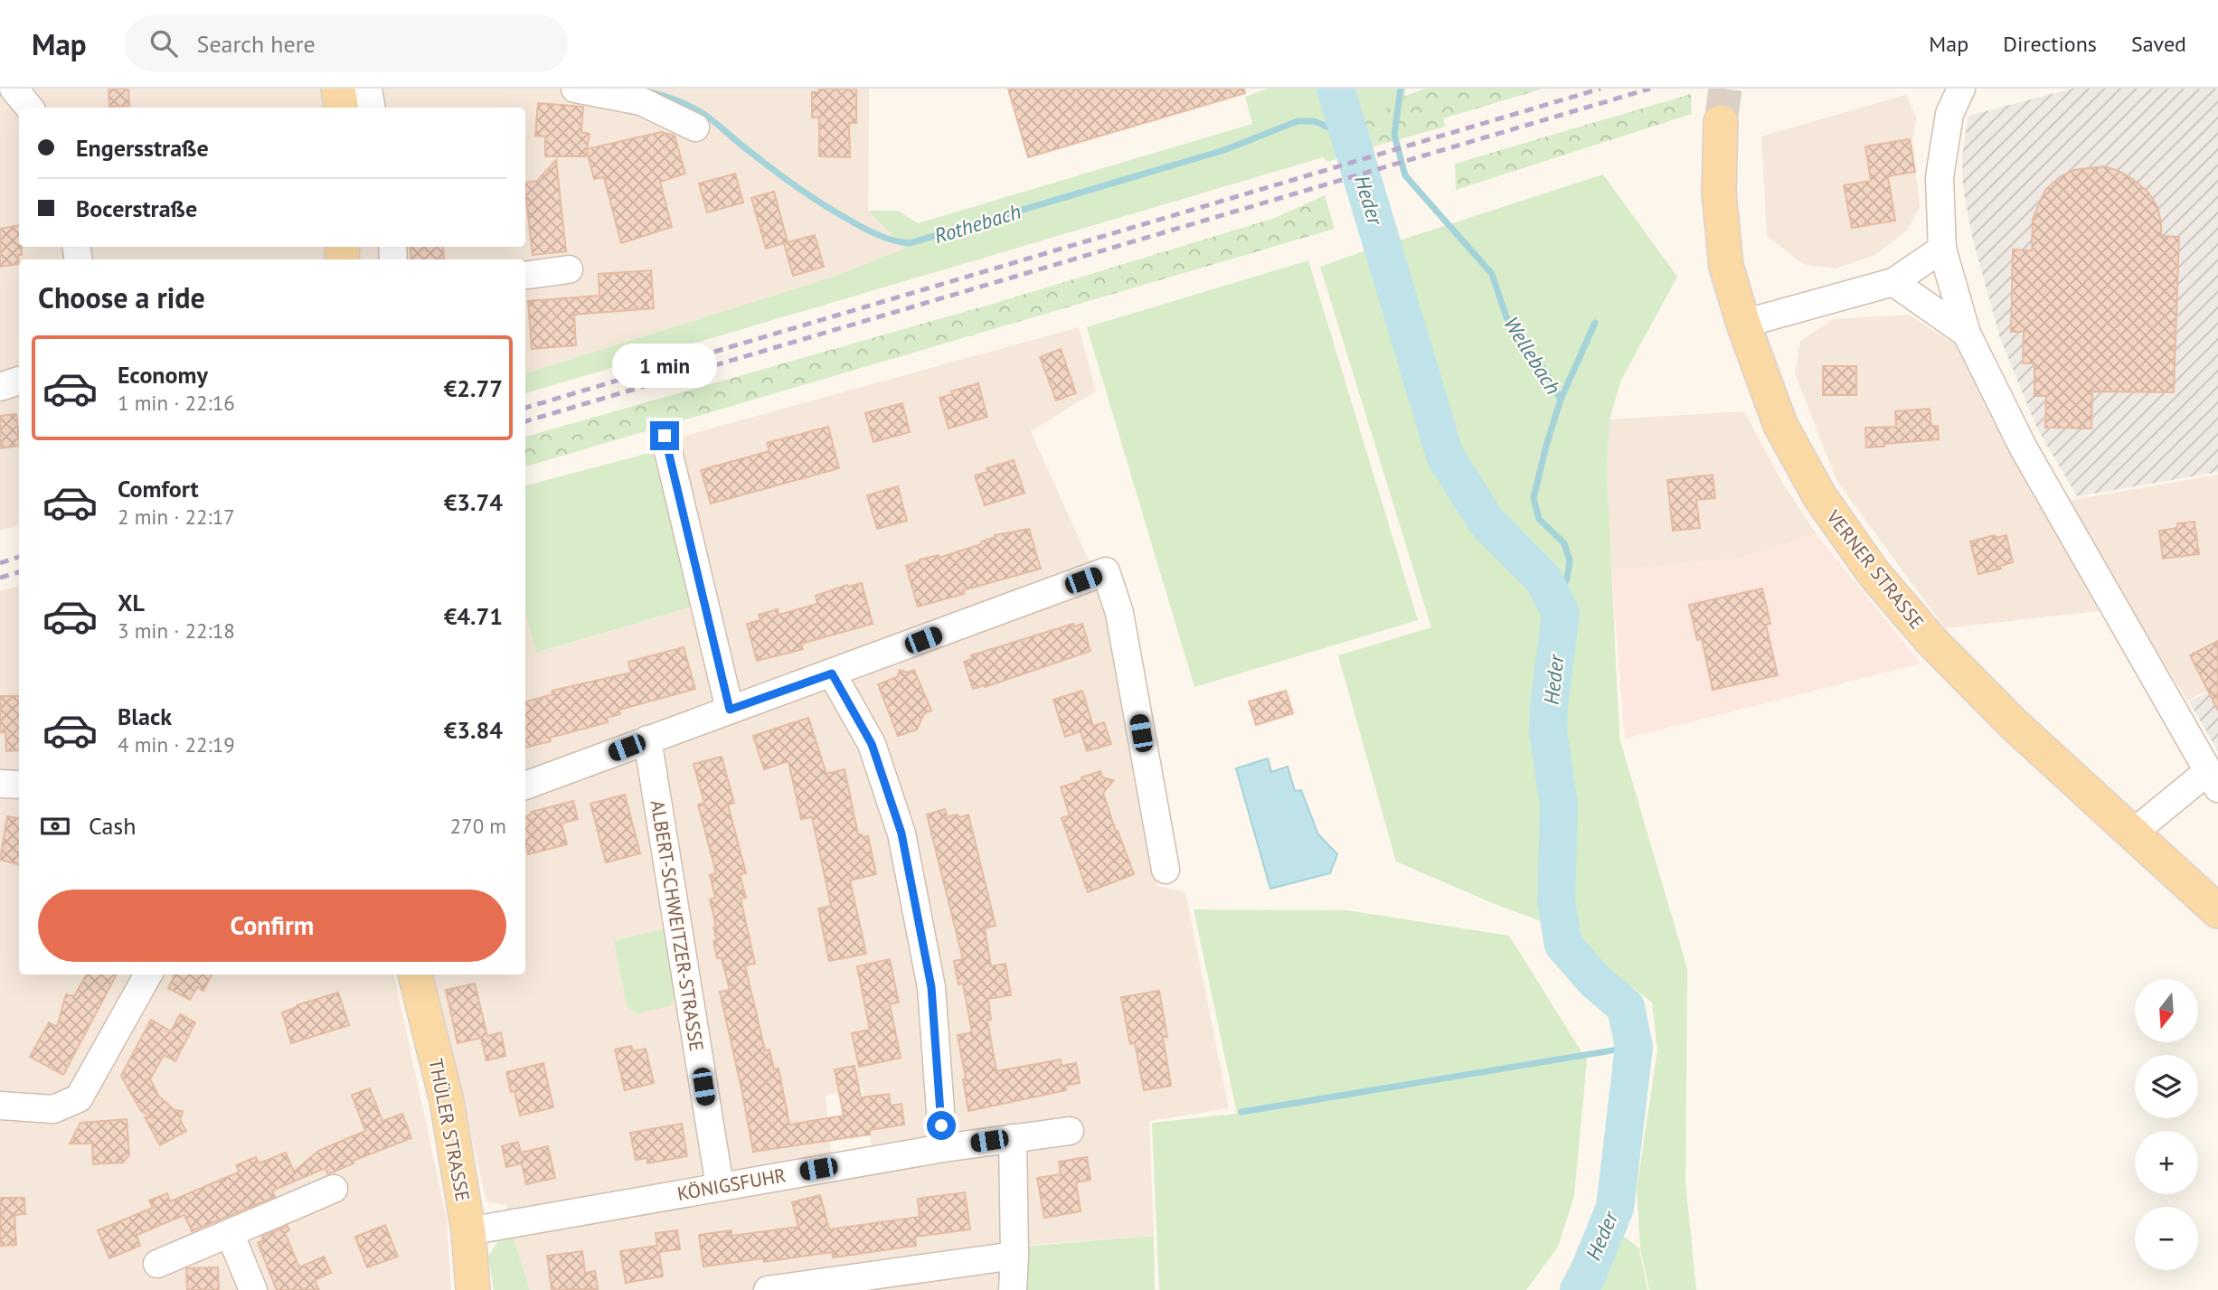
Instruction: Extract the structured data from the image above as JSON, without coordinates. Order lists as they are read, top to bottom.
{
  "streets": {
    "main road": ["VERNER STRASSE", "THÜLER STRASSE"],
    "street": ["ALBERT-SCHWEITZER-STRASSE", "KÖNIGSFUHR"]
  },
  "crossings": [
    ["ALBERT-SCHWEITZER-STRASSE", "KÖNIGSFUHR"],
    ["THÜLER STRASSE", "KÖNIGSFUHR"]
  ],
  "water": ["Heder", "Rothebach", "Wellebach"],
  "north": "bottom",
  "page": {
    "header": "Map",
    "search": "Search here",
    "nav": ["Map", "Directions", "Saved"],
    "banner": ["Engersstraße", "Bocerstraße"],
    "heading": "Choose a ride",
    "list": [
      {
        "name": "Economy",
        "note": "1 min · 22:16",
        "value": "€2.77"
      },
      {
        "name": "Comfort",
        "note": "2 min · 22:17",
        "value": "€3.74"
      },
      {
        "name": "XL",
        "note": "3 min · 22:18",
        "value": "€4.71"
      },
      {
        "name": "Black",
        "note": "4 min · 22:19",
        "value": "€3.84"
      }
    ],
    "bubble": "1 min",
    "pay": ["Cash", "270 m"],
    "buttons": "Confirm",
    "map_buttons": ["+", "−"]
  }
}
